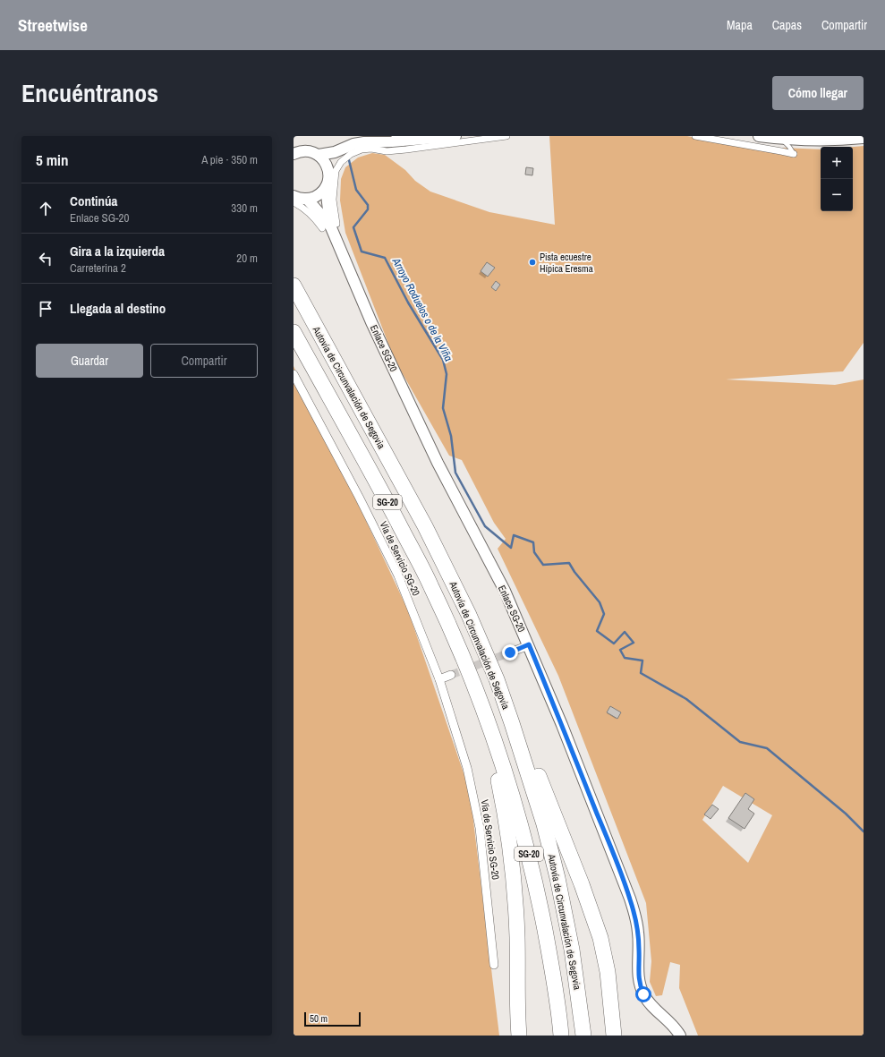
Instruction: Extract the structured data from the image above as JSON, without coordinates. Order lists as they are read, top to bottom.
{
  "streets": {
    "highway": ["Autovía de Circunvalación de Segovia", "SG-20"],
    "street": ["Enlace SG-20", "Vía de Servicio SG-20"]
  },
  "water": ["Arroyo Roduelos o de la Viña"],
  "places": ["Pista ecuestre Hípica Eresma"],
  "scale_bar": "50 m",
  "page": {
    "header": "Streetwise",
    "nav": ["Mapa", "Capas", "Compartir"],
    "title": "Encuéntranos",
    "buttons": [
      "Cómo llegar",
      ["Guardar", "Compartir"]
    ],
    "heading": ["5 min", "A pie · 350 m"],
    "map_buttons": ["+", "−"],
    "list": [
      ["Continúa", "Enlace SG-20", "330 m"],
      ["Gira a la izquierda", "Carreterina 2", "20 m"],
      "Llegada al destino"
    ],
    "scale": "50 m"
  }
}
